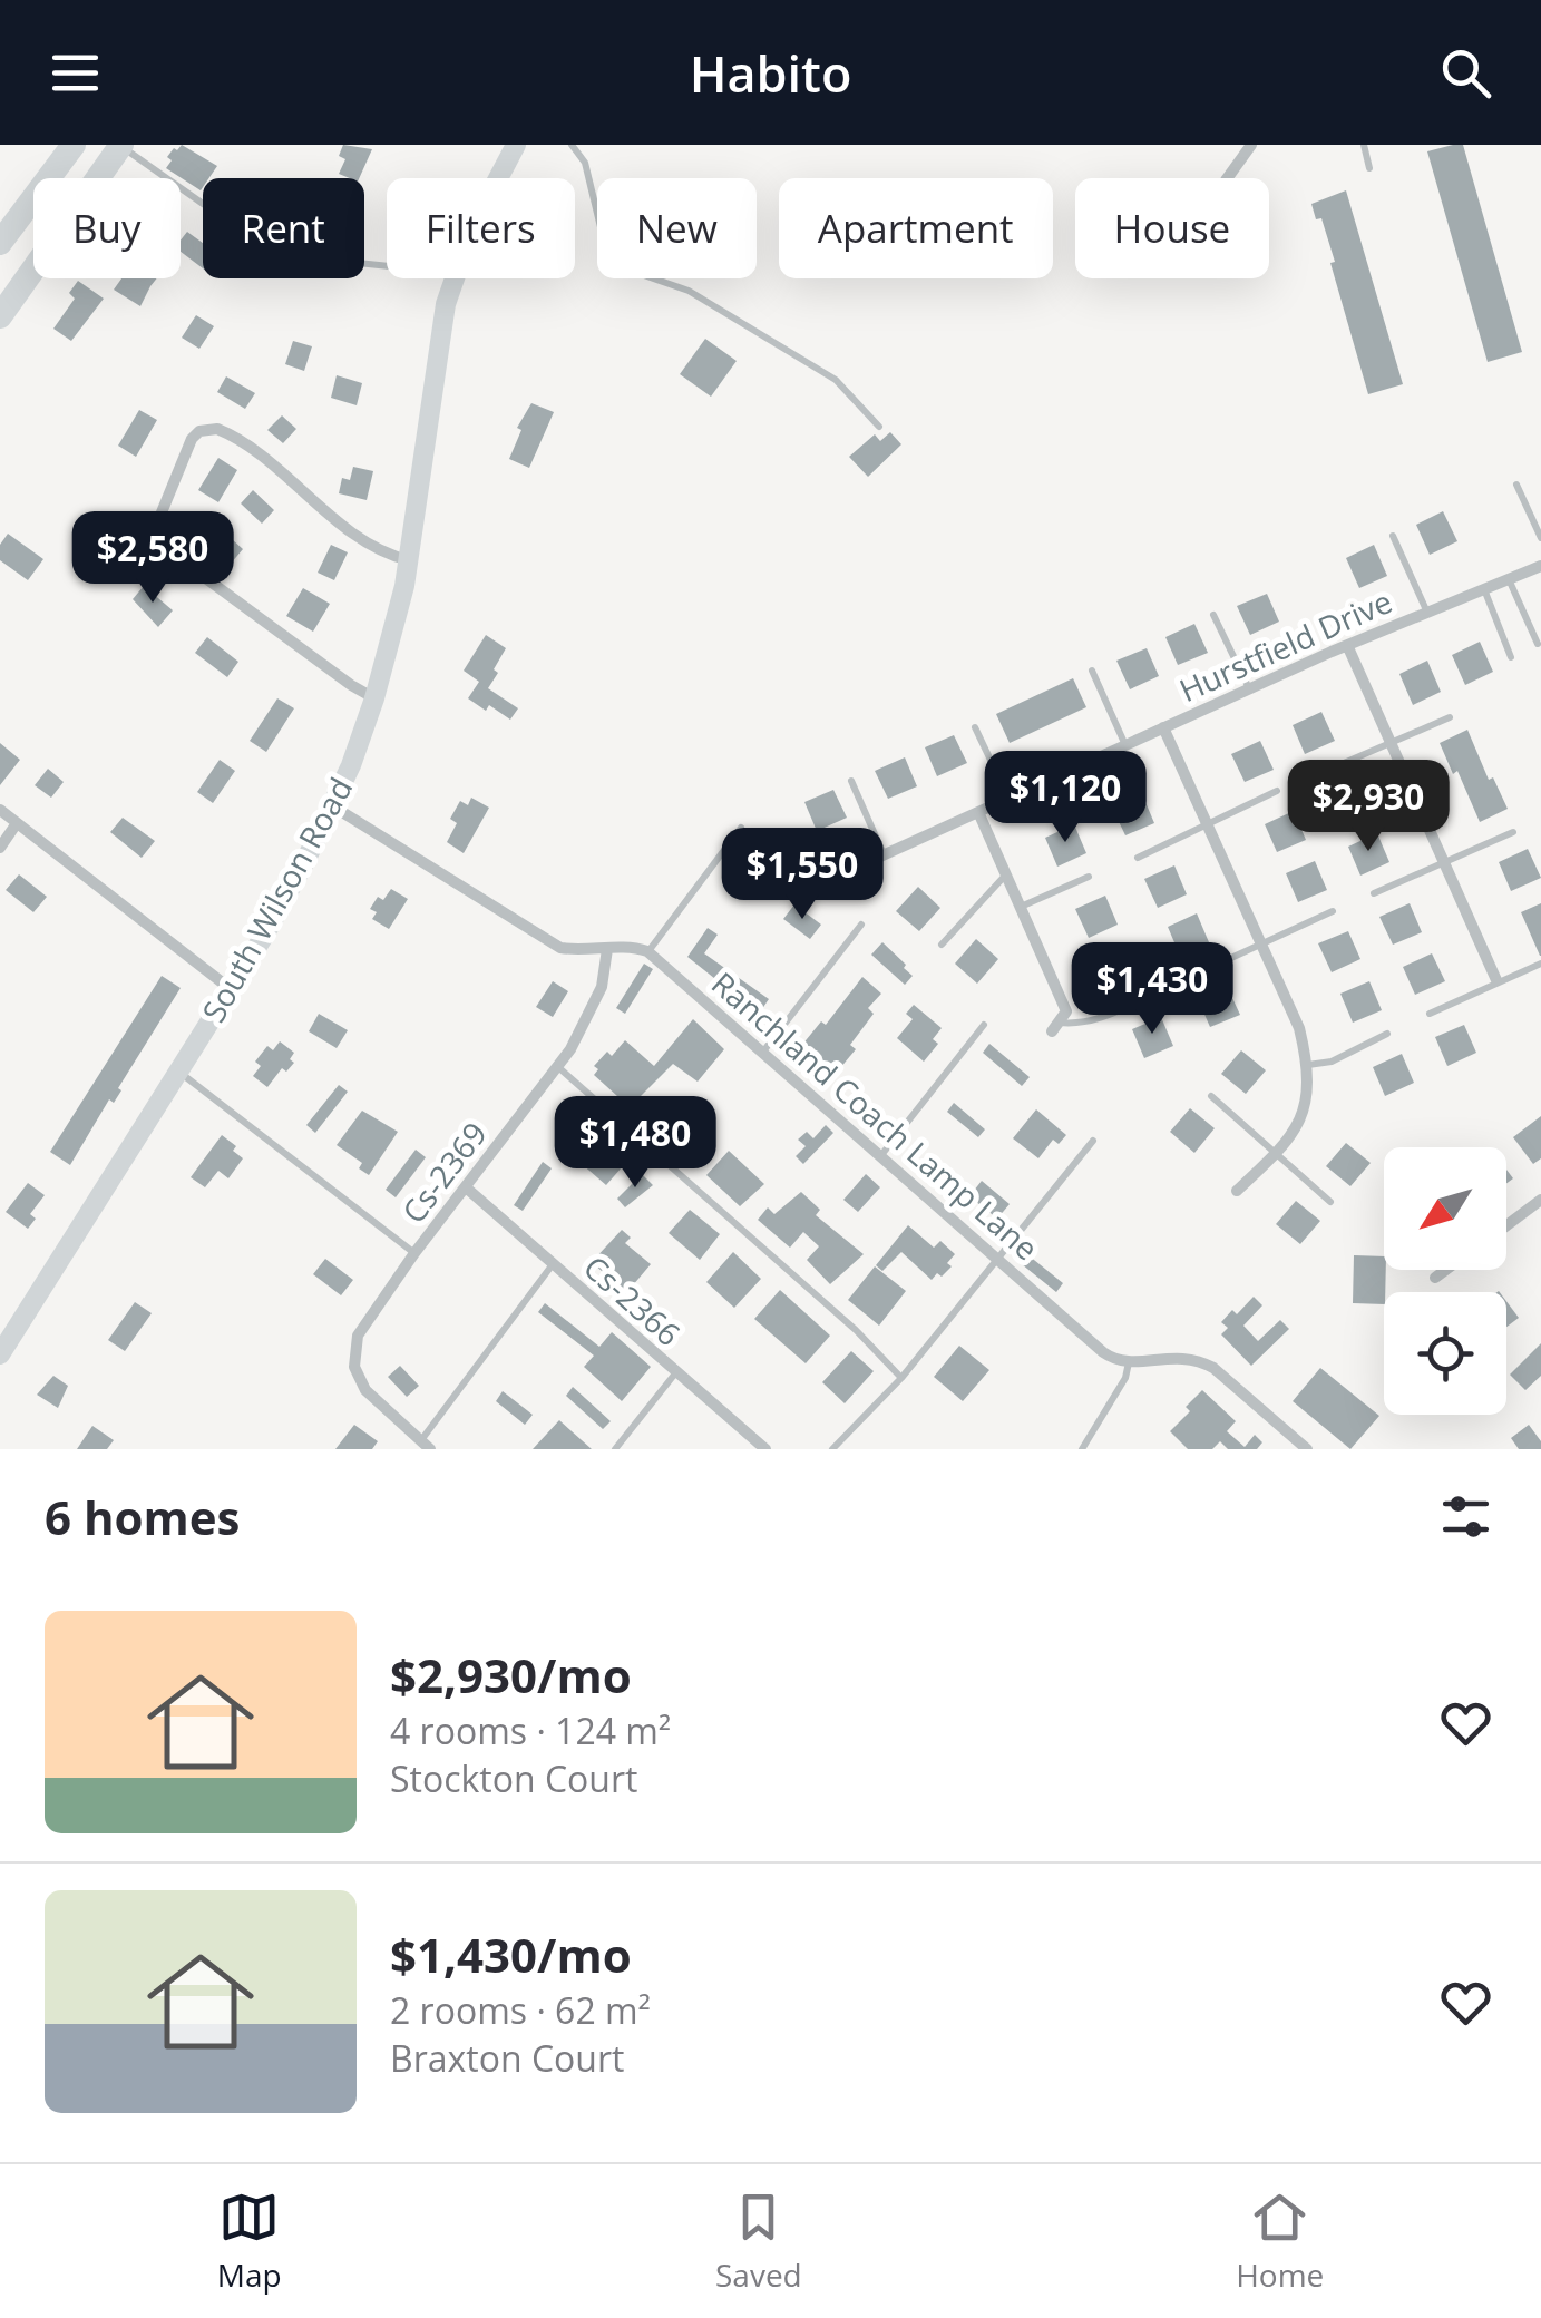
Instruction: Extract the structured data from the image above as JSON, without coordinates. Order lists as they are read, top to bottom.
{
  "streets": {
    "main road": ["South Wilson Road"],
    "street": [
      "Hurstfield Drive",
      "Ranchland Coach Lamp Lane",
      "Cs-2369",
      "Cs-2366"
    ]
  },
  "crossings": [
    ["Cs-2369", "Cs-2366"]
  ],
  "north": "bottom left",
  "page": {
    "header": "Habito",
    "chip": [
      "Buy",
      "Rent",
      "Filters",
      "New",
      "Apartment",
      "House"
    ],
    "price": [
      "$2,580",
      "$1,120",
      "$2,930",
      "$1,550",
      "$1,430",
      "$1,480"
    ],
    "heading": "6 homes",
    "list": [
      {
        "name": "$2,930/mo",
        "note": "4 rooms · 124 m² · Stockton Court"
      },
      {
        "name": "$1,430/mo",
        "note": "2 rooms · 62 m² · Braxton Court"
      }
    ],
    "tabs": ["Map", "Saved", "Home"]
  }
}
